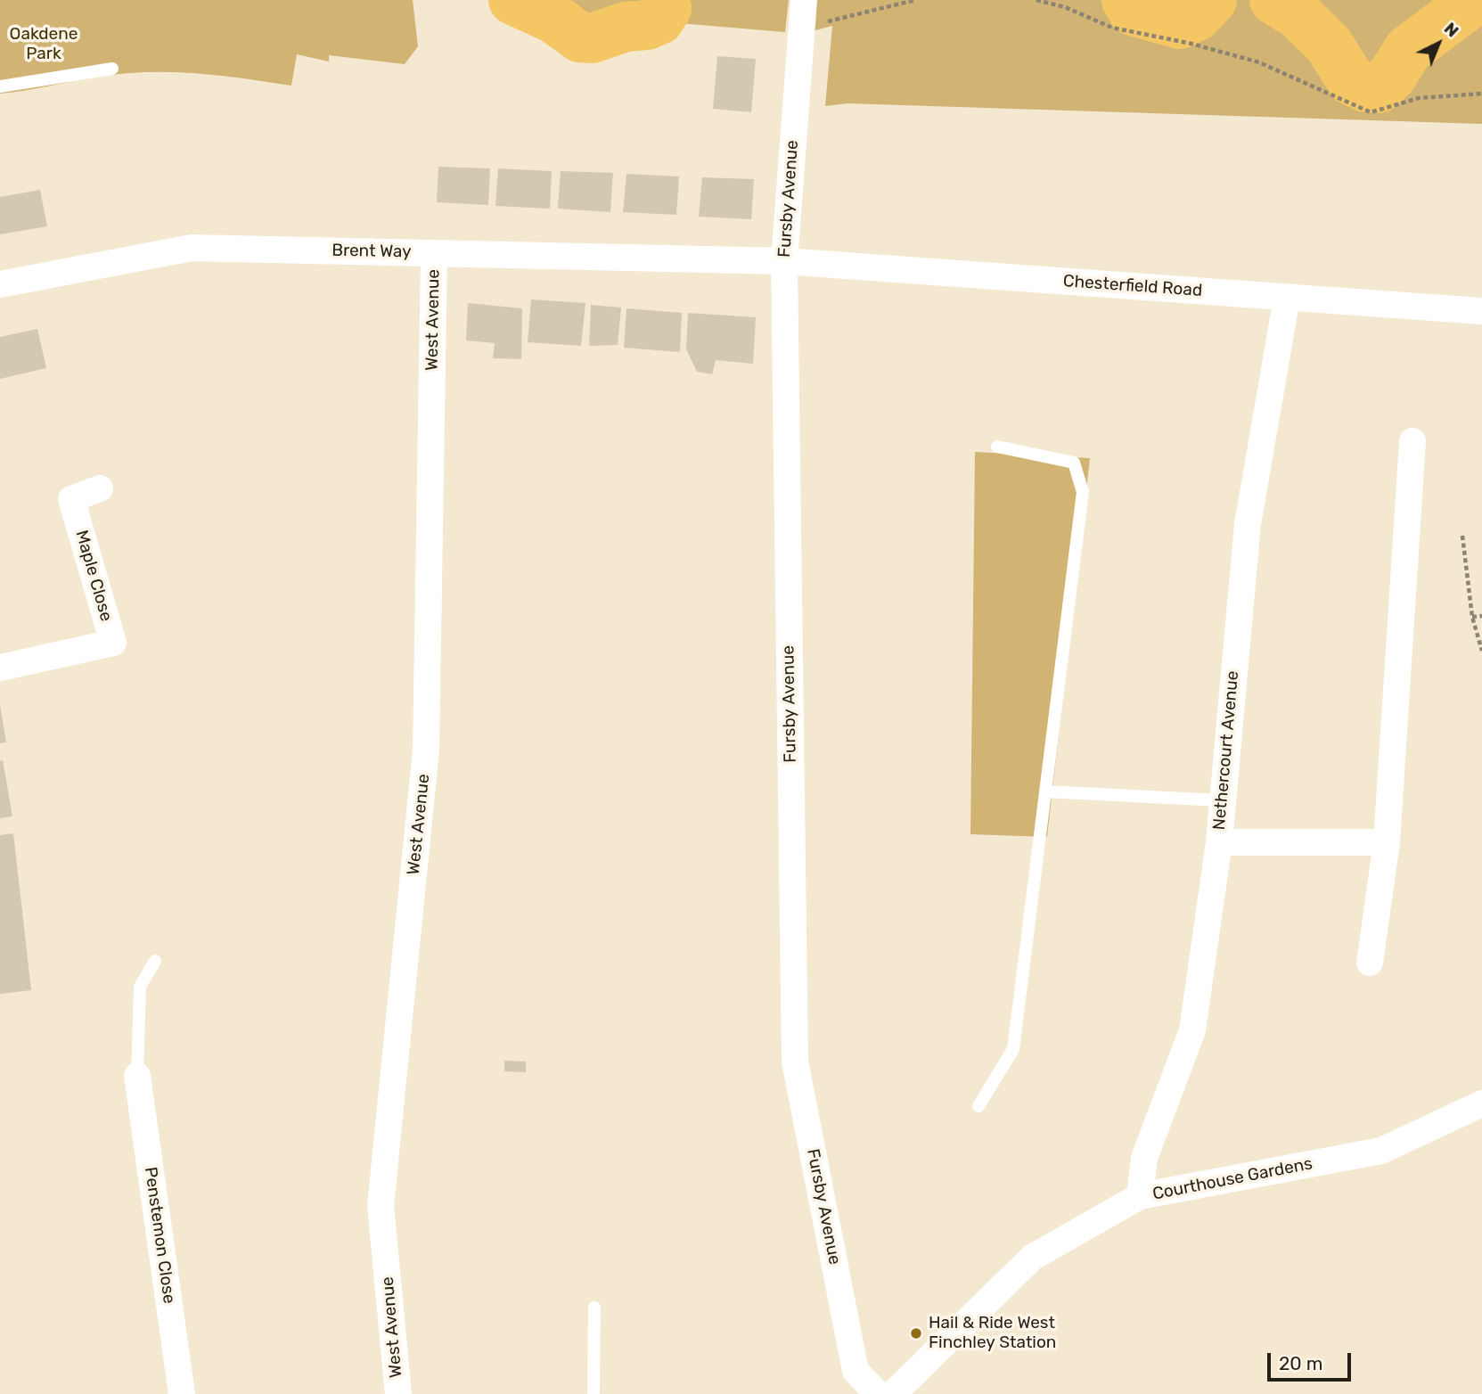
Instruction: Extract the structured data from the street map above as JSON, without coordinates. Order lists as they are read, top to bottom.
{
  "streets": {
    "street": [
      "Fursby Avenue",
      "Brent Way",
      "Chesterfield Road",
      "West Avenue",
      "Maple Close",
      "Nethercourt Avenue",
      "Courthouse Gardens",
      "Penstemon Close"
    ]
  },
  "crossings": [
    ["Fursby Avenue", "Brent Way"],
    ["Fursby Avenue", "Chesterfield Road"],
    ["Brent Way", "Chesterfield Road"],
    ["Brent Way", "West Avenue"],
    ["Chesterfield Road", "Nethercourt Avenue"],
    ["Nethercourt Avenue", "Courthouse Gardens"]
  ],
  "parks": ["Oakdene Park"],
  "places": ["Hail & Ride West Finchley Station"],
  "scale_bar": "20 m",
  "north": "top right"
}
